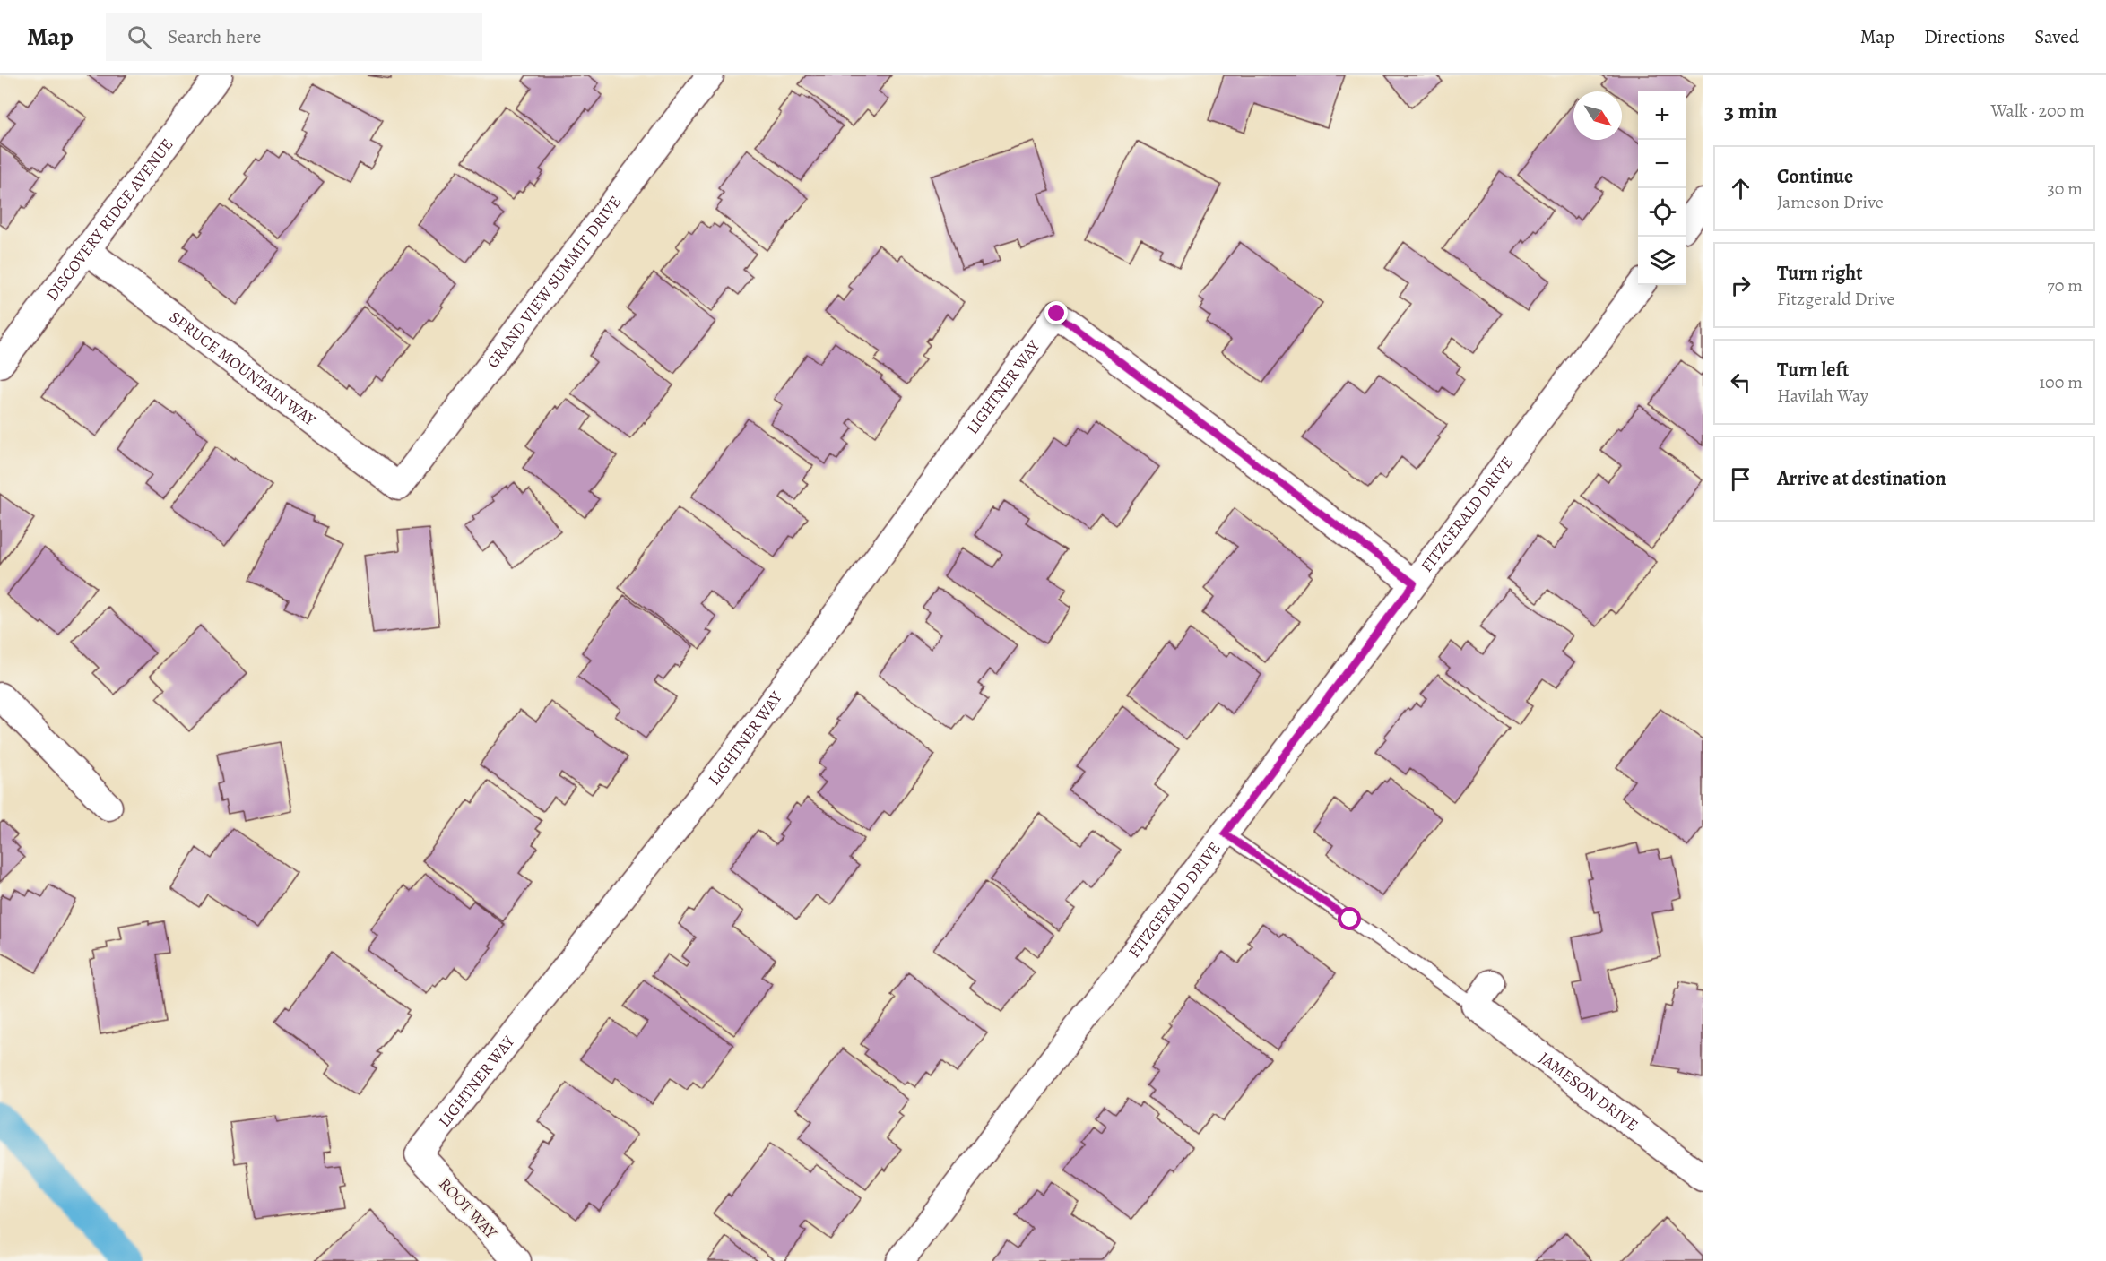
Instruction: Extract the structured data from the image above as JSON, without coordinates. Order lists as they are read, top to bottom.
{
  "streets": {
    "street": [
      "DISCOVERY RIDGE AVENUE",
      "GRAND VIEW SUMMIT DRIVE",
      "SPRUCE MOUNTAIN WAY",
      "LIGHTNER WAY",
      "FITZGERALD DRIVE",
      "JAMESON DRIVE",
      "ROOT WAY"
    ]
  },
  "crossings": [
    ["DISCOVERY RIDGE AVENUE", "SPRUCE MOUNTAIN WAY"],
    ["GRAND VIEW SUMMIT DRIVE", "SPRUCE MOUNTAIN WAY"],
    ["LIGHTNER WAY", "FITZGERALD DRIVE"],
    ["LIGHTNER WAY", "ROOT WAY"],
    ["FITZGERALD DRIVE", "JAMESON DRIVE"]
  ],
  "north": "bottom right",
  "page": {
    "header": "Map",
    "search": "Search here",
    "nav": ["Map", "Directions", "Saved"],
    "heading": ["3 min", "Walk · 200 m"],
    "map_buttons": ["+", "−"],
    "list": [
      ["Continue", "Jameson Drive", "30 m"],
      ["Turn right", "Fitzgerald Drive", "70 m"],
      ["Turn left", "Havilah Way", "100 m"],
      "Arrive at destination"
    ]
  }
}
